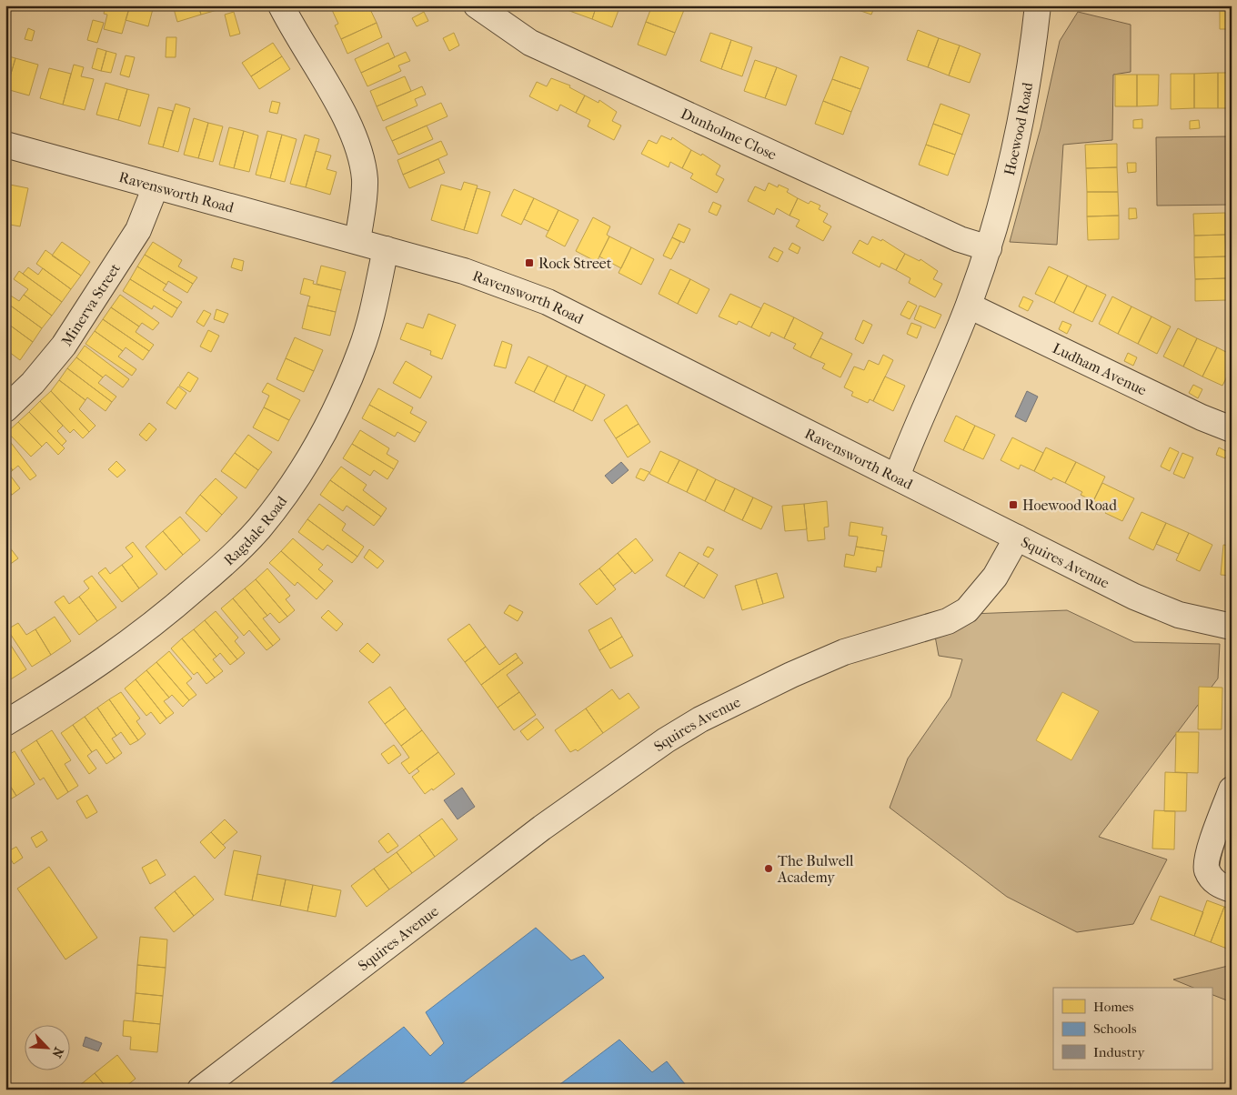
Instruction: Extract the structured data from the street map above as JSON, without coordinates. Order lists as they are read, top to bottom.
{
  "streets": {
    "street": [
      "Hoewood Road",
      "Dunholme Close",
      "Ravensworth Road",
      "Minerva Street",
      "Ludham Avenue",
      "Ragdale Road",
      "Squires Avenue"
    ]
  },
  "crossings": [
    ["Hoewood Road", "Dunholme Close"],
    ["Hoewood Road", "Ravensworth Road"],
    ["Hoewood Road", "Ludham Avenue"],
    ["Ravensworth Road", "Minerva Street"],
    ["Ravensworth Road", "Ragdale Road"],
    ["Ravensworth Road", "Squires Avenue"]
  ],
  "places": {
    "transit": ["Rock Street", "Hoewood Road"],
    "other": ["The Bulwell Academy"]
  },
  "legend": ["Homes", "Schools", "Industry"],
  "north": "bottom right"
}
